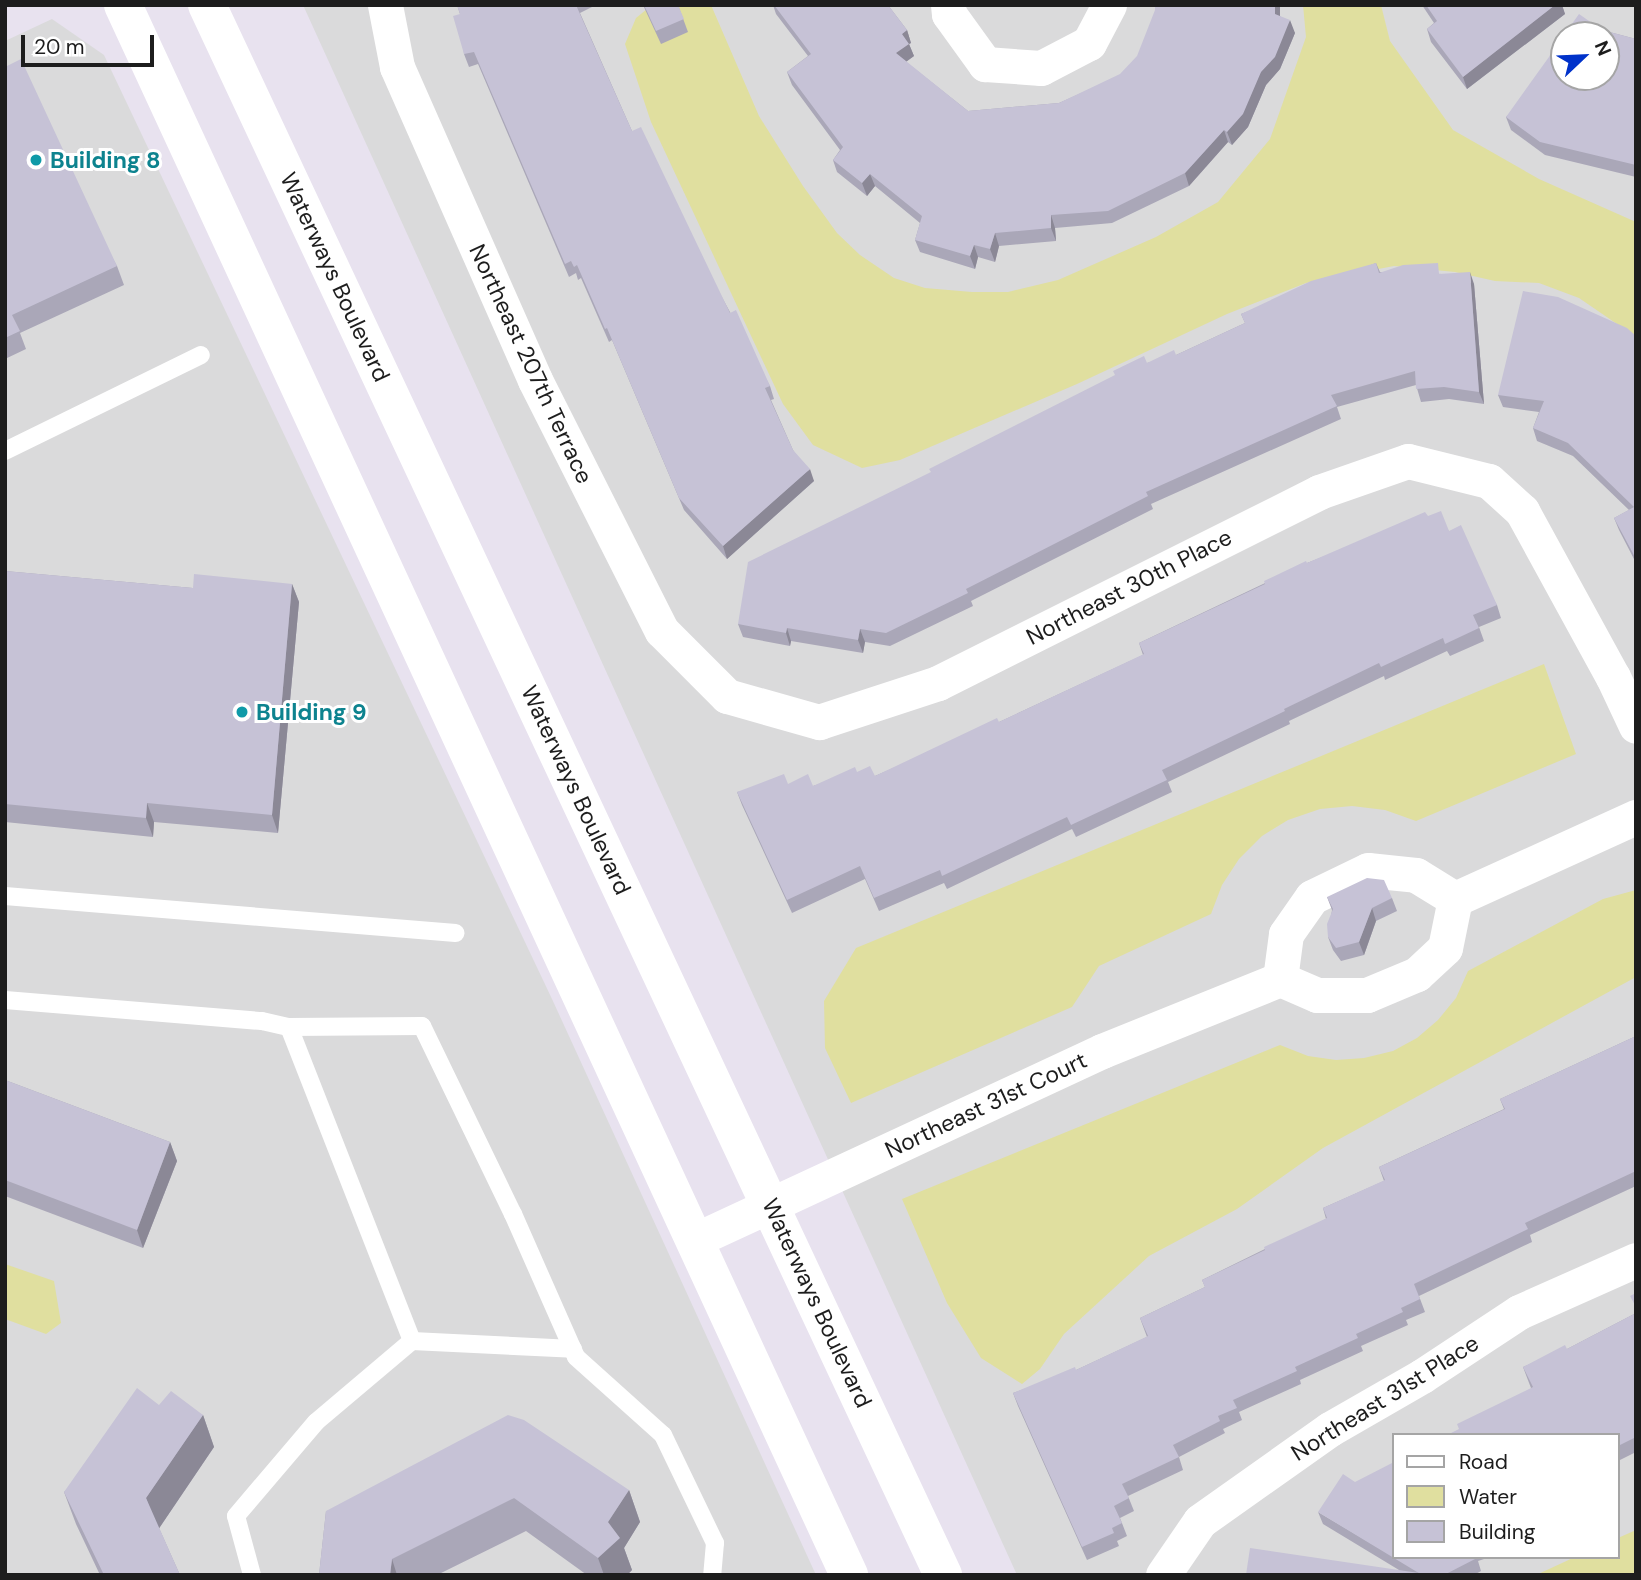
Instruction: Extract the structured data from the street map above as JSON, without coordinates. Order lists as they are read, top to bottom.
{
  "streets": {
    "street": [
      "Waterways Boulevard",
      "Northeast 207th Terrace",
      "Northeast 30th Place",
      "Northeast 31st Court",
      "Northeast 31st Place"
    ]
  },
  "crossings": [
    ["Waterways Boulevard", "Northeast 31st Court"],
    ["Northeast 207th Terrace", "Northeast 30th Place"]
  ],
  "places": ["Building 8", "Building 9"],
  "legend": ["Road", "Water", "Building"],
  "scale_bar": "20 m",
  "north": "top right"
}
